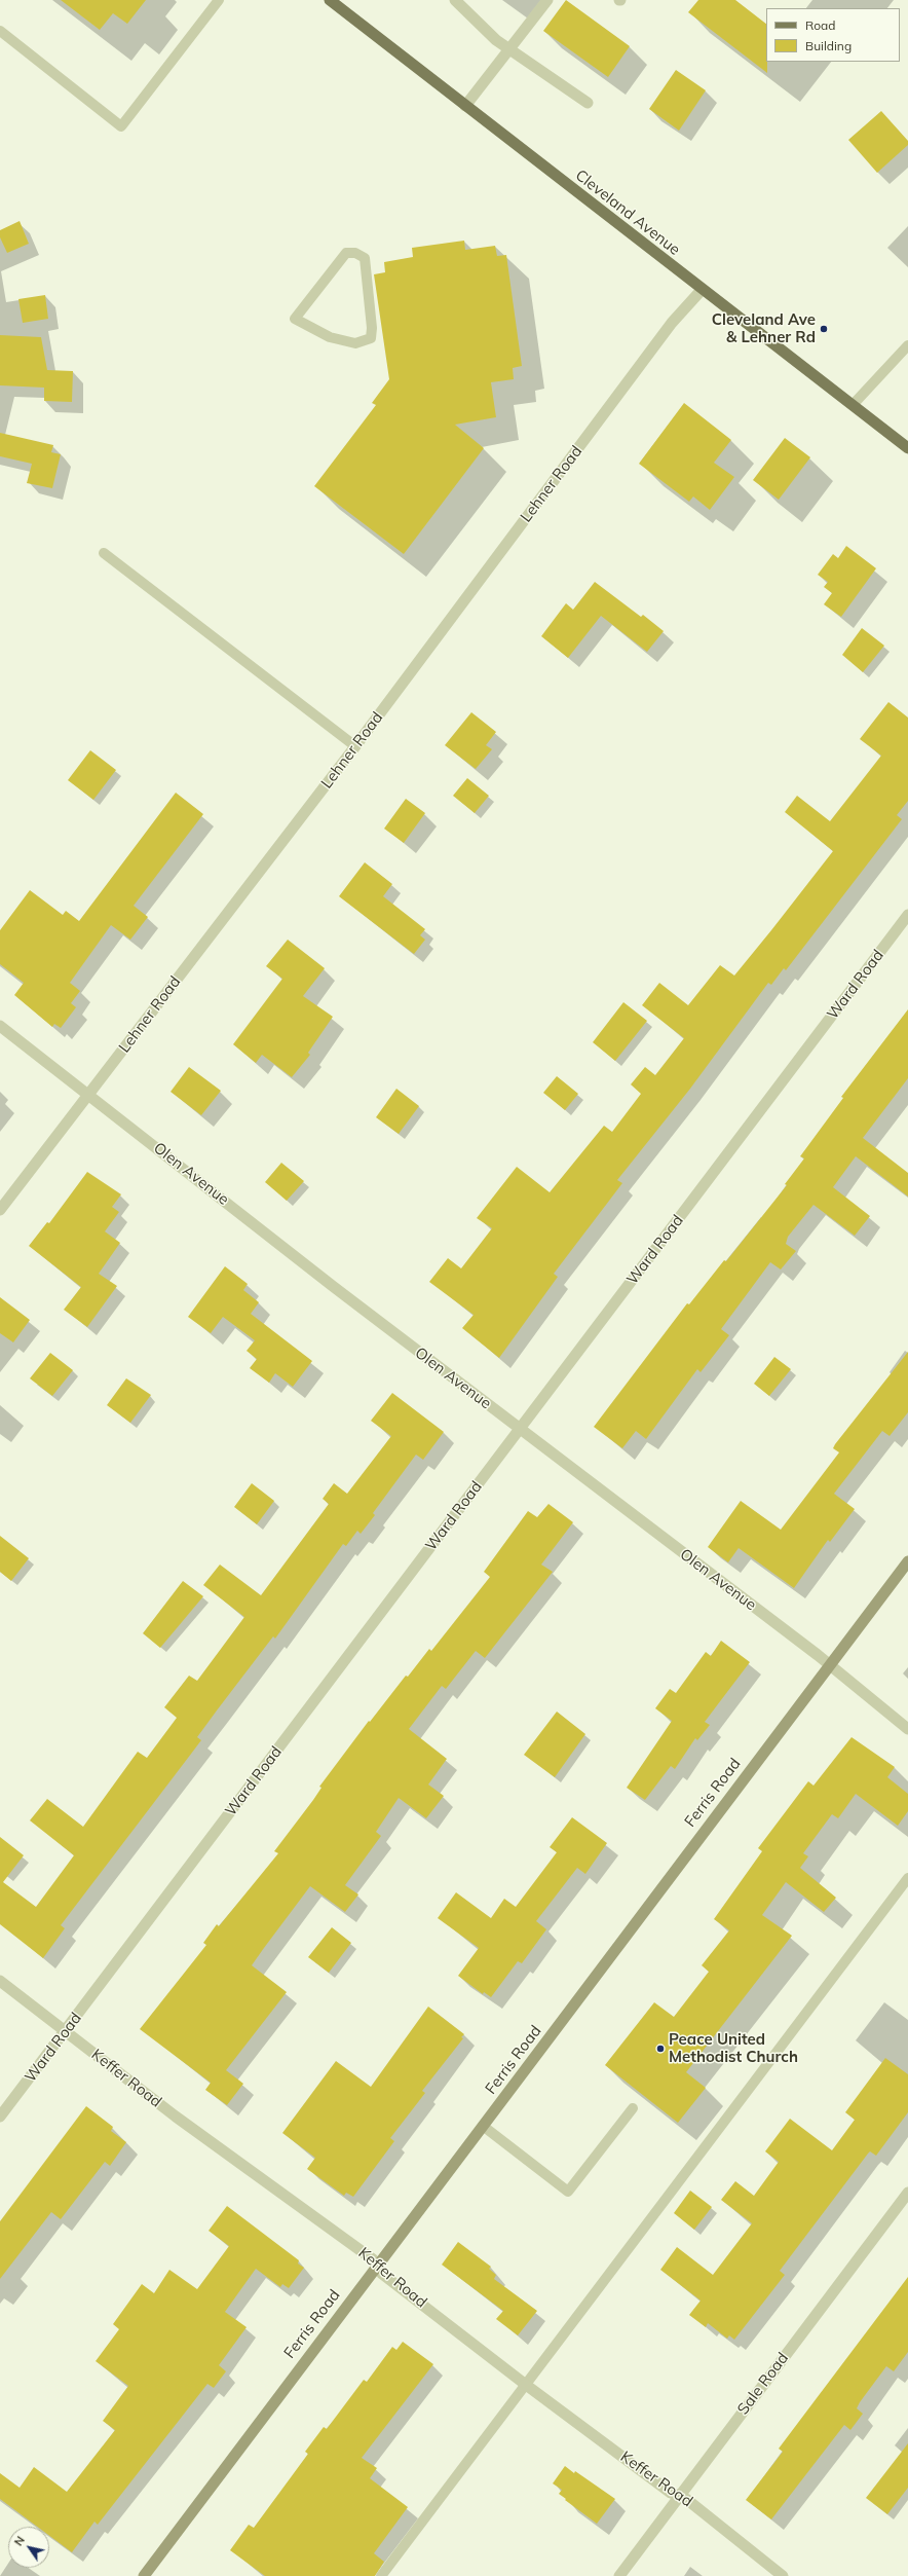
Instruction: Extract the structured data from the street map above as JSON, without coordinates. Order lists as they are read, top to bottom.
{
  "streets": {
    "main road": ["Cleveland Avenue", "Ferris Road"],
    "street": [
      "Lehner Road",
      "Ward Road",
      "Olen Avenue",
      "Keffer Road",
      "Sale Road"
    ]
  },
  "crossings": [
    ["Cleveland Avenue", "Lehner Road"],
    ["Lehner Road", "Olen Avenue"],
    ["Ward Road", "Olen Avenue"],
    ["Ward Road", "Keffer Road"],
    ["Olen Avenue", "Ferris Road"],
    ["Ferris Road", "Keffer Road"],
    ["Keffer Road", "Sale Road"]
  ],
  "places": ["Cleveland Ave & Lehner Rd", "Peace United Methodist Church"],
  "legend": ["Road", "Building"],
  "north": "top left"
}
